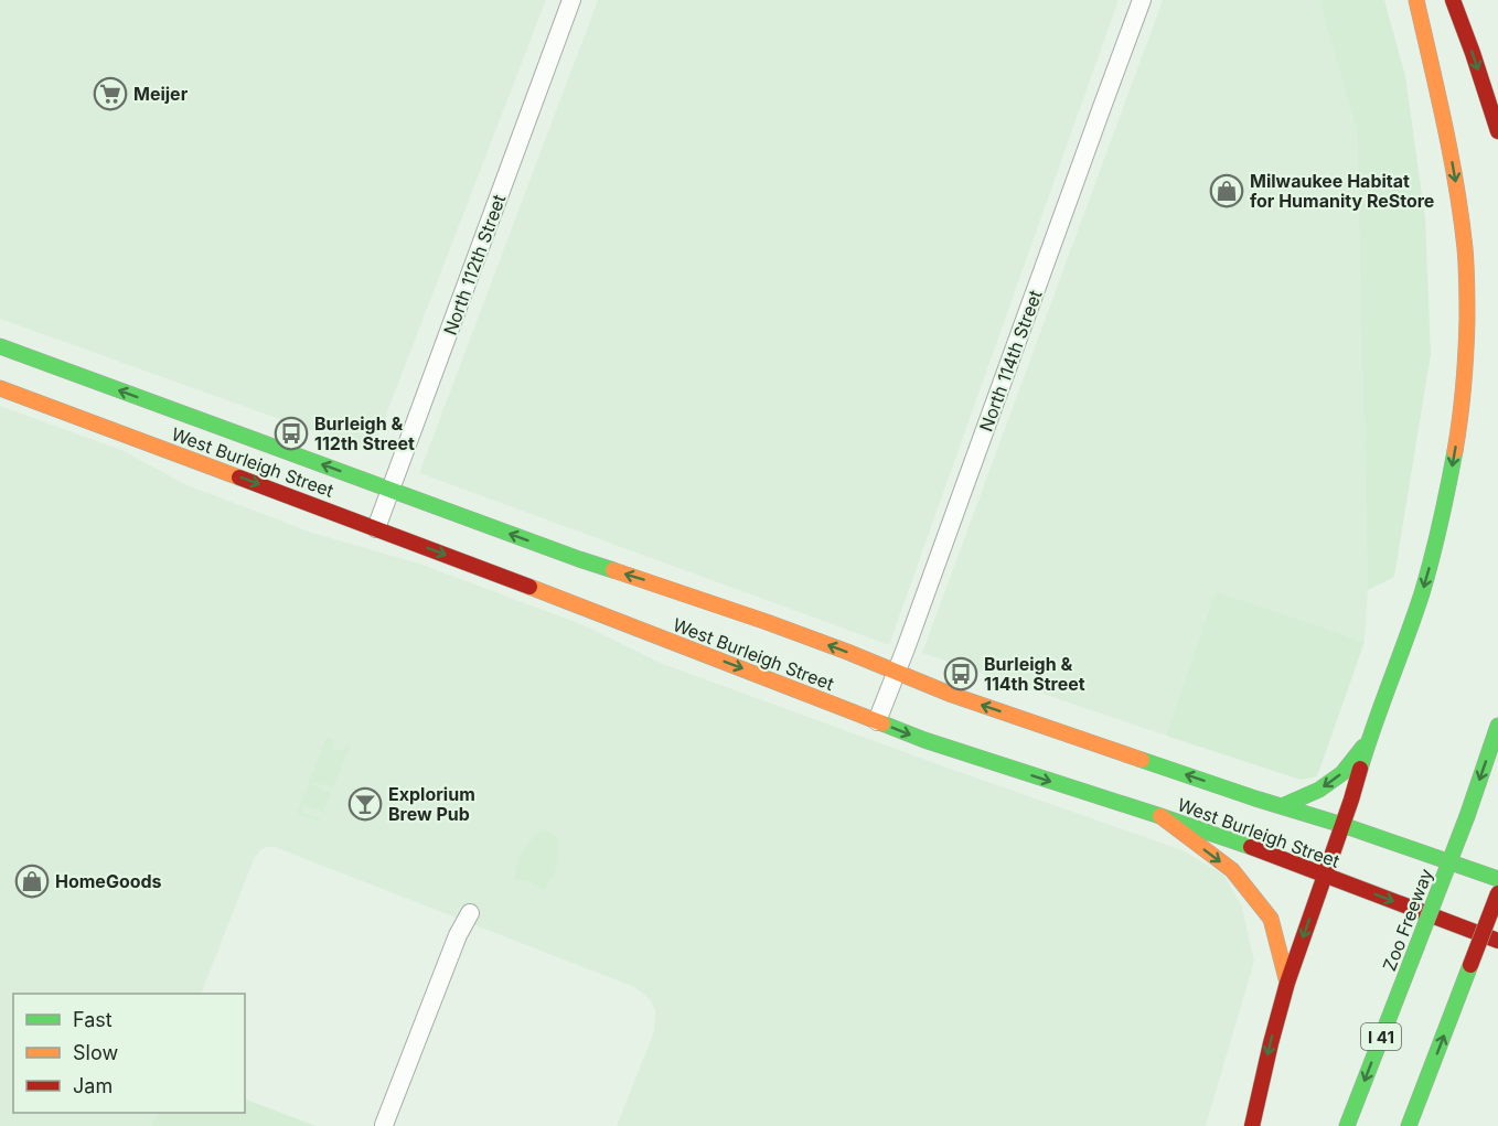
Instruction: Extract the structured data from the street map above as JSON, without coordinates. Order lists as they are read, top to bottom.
{
  "streets": {
    "main road": ["West Burleigh Street", "Zoo Freeway", "I 41"],
    "street": ["North 112th Street", "North 114th Street"]
  },
  "crossings": [
    ["North 112th Street", "West Burleigh Street"],
    ["North 114th Street", "West Burleigh Street"]
  ],
  "places": {
    "supermarket": ["Meijer"],
    "shop": ["Milwaukee Habitat for Humanity ReStore", "HomeGoods"],
    "bus stop": ["Burleigh & 112th Street", "Burleigh & 114th Street"],
    "bar": ["Explorium Brew Pub"]
  },
  "legend": ["Fast", "Slow", "Jam"]
}
